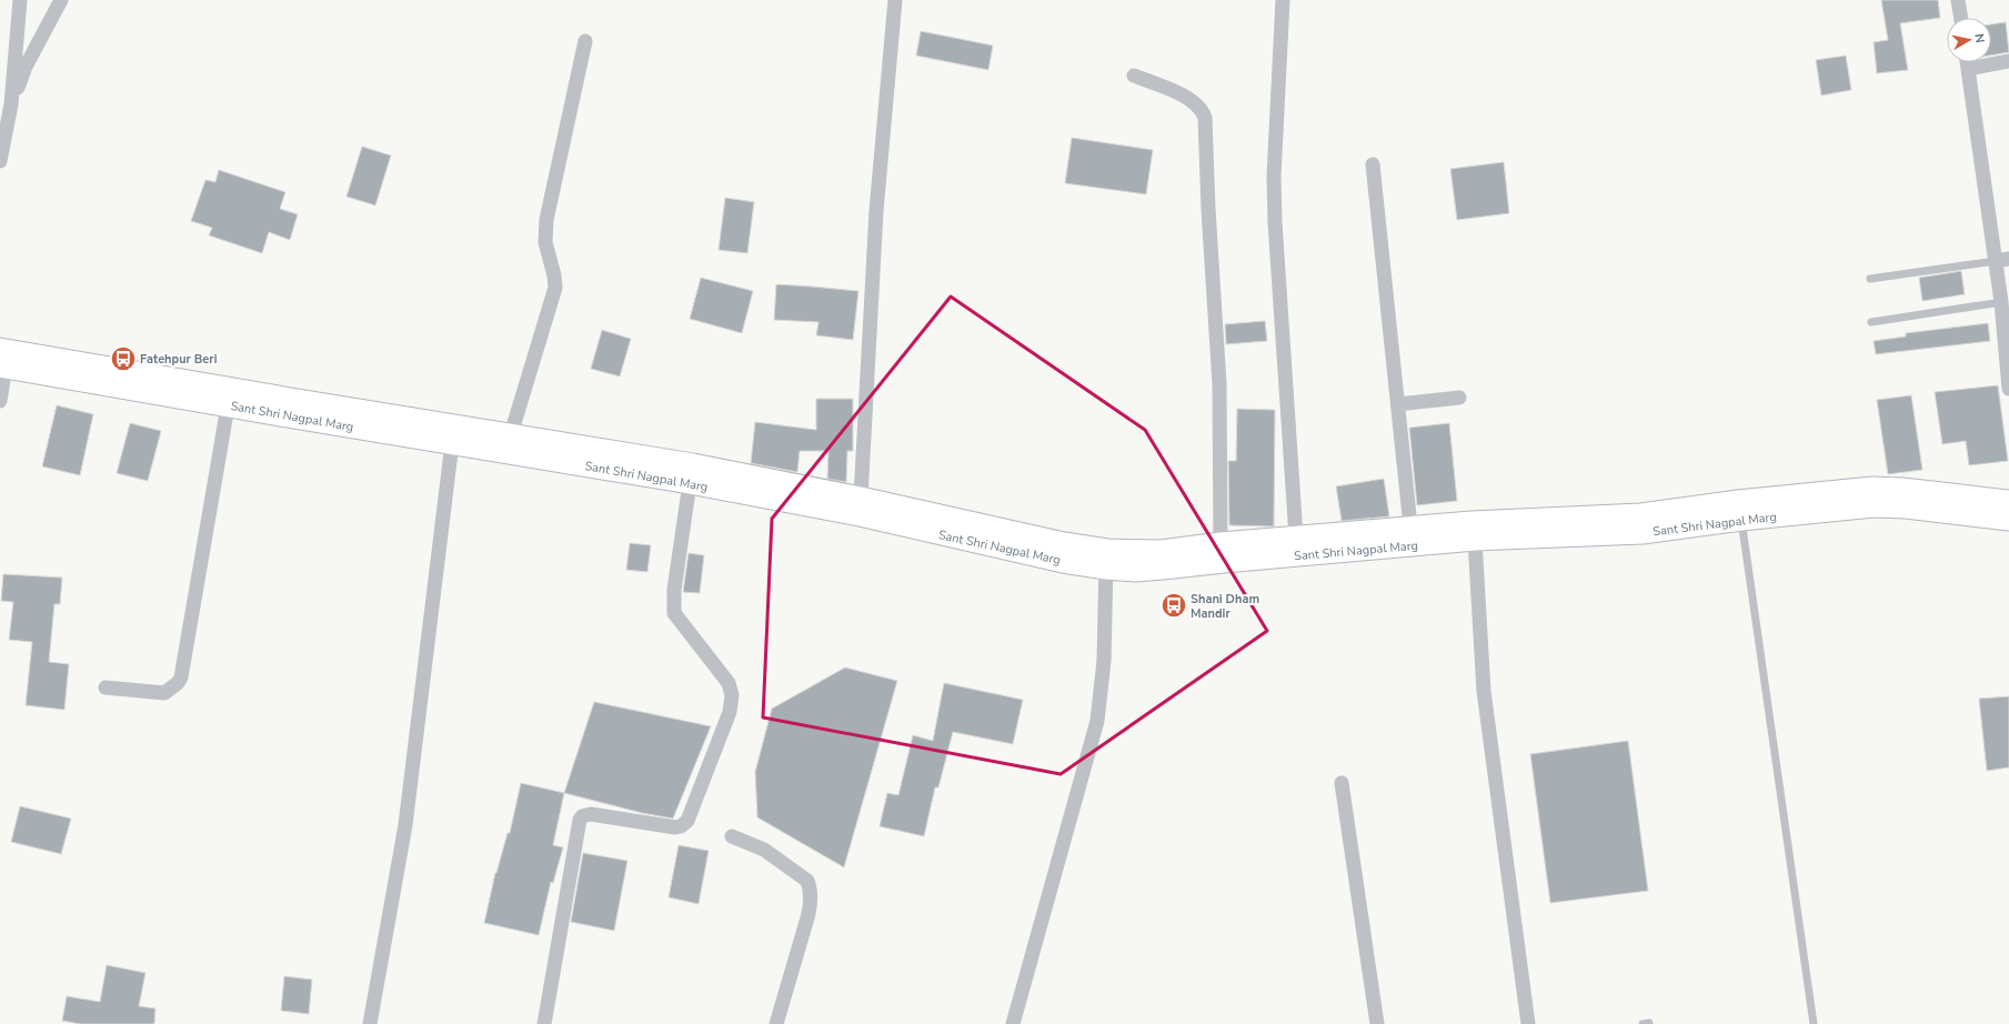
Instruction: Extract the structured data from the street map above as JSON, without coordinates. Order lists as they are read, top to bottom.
{
  "streets": {
    "main road": ["Sant Shri Nagpal Marg"]
  },
  "places": {
    "bus stop": ["Fatehpur Beri", "Shani Dham Mandir"]
  },
  "north": "right"
}
